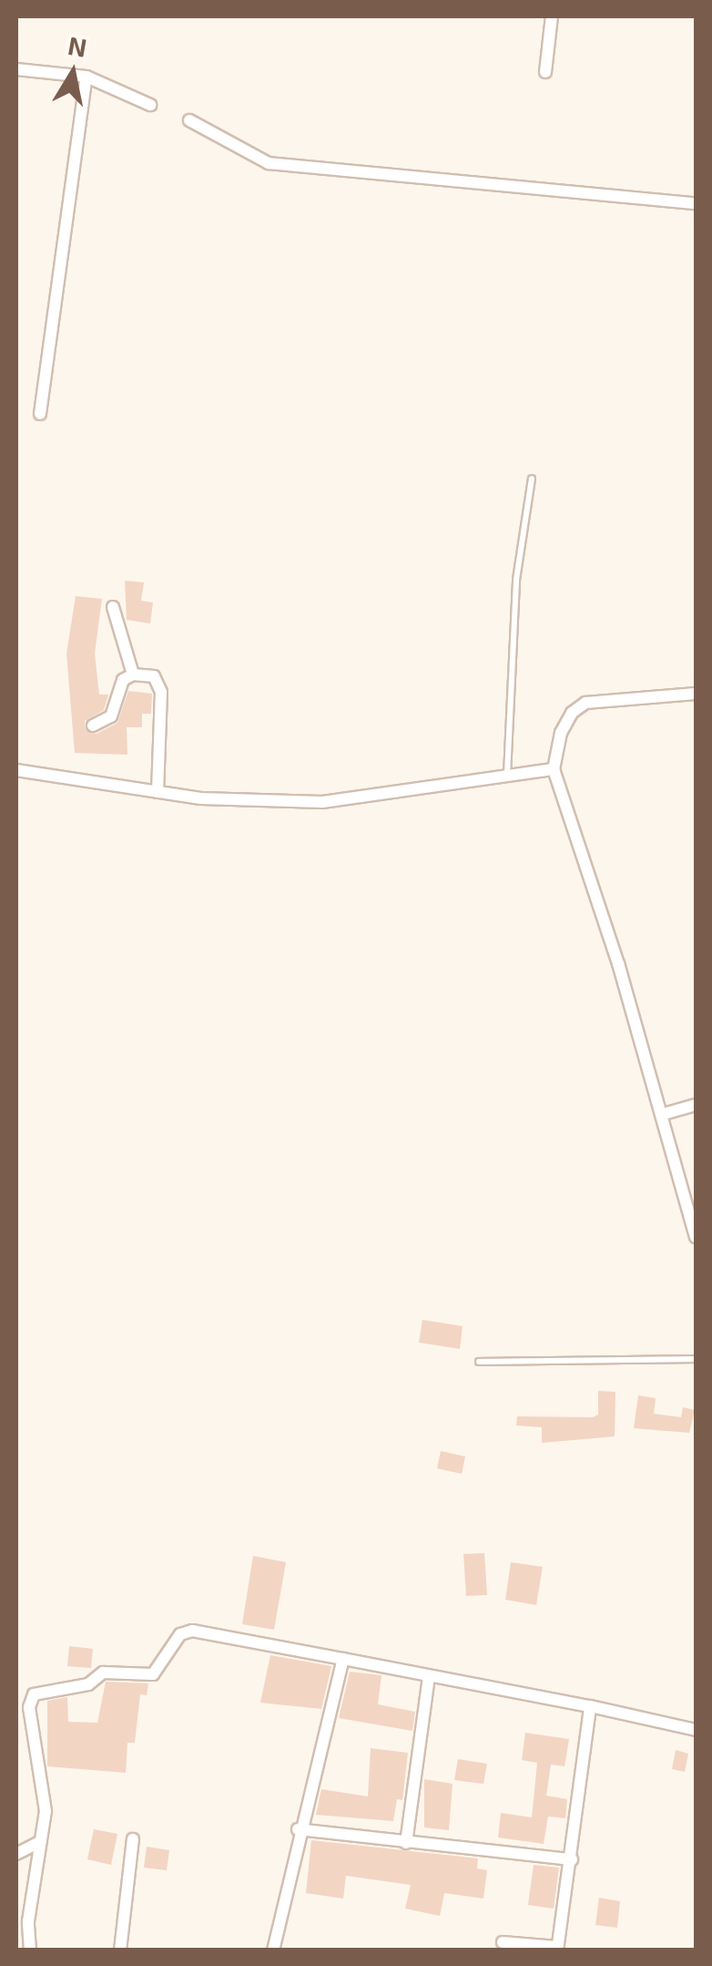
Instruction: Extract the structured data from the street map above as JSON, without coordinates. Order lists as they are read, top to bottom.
{
  "north": "top"
}
